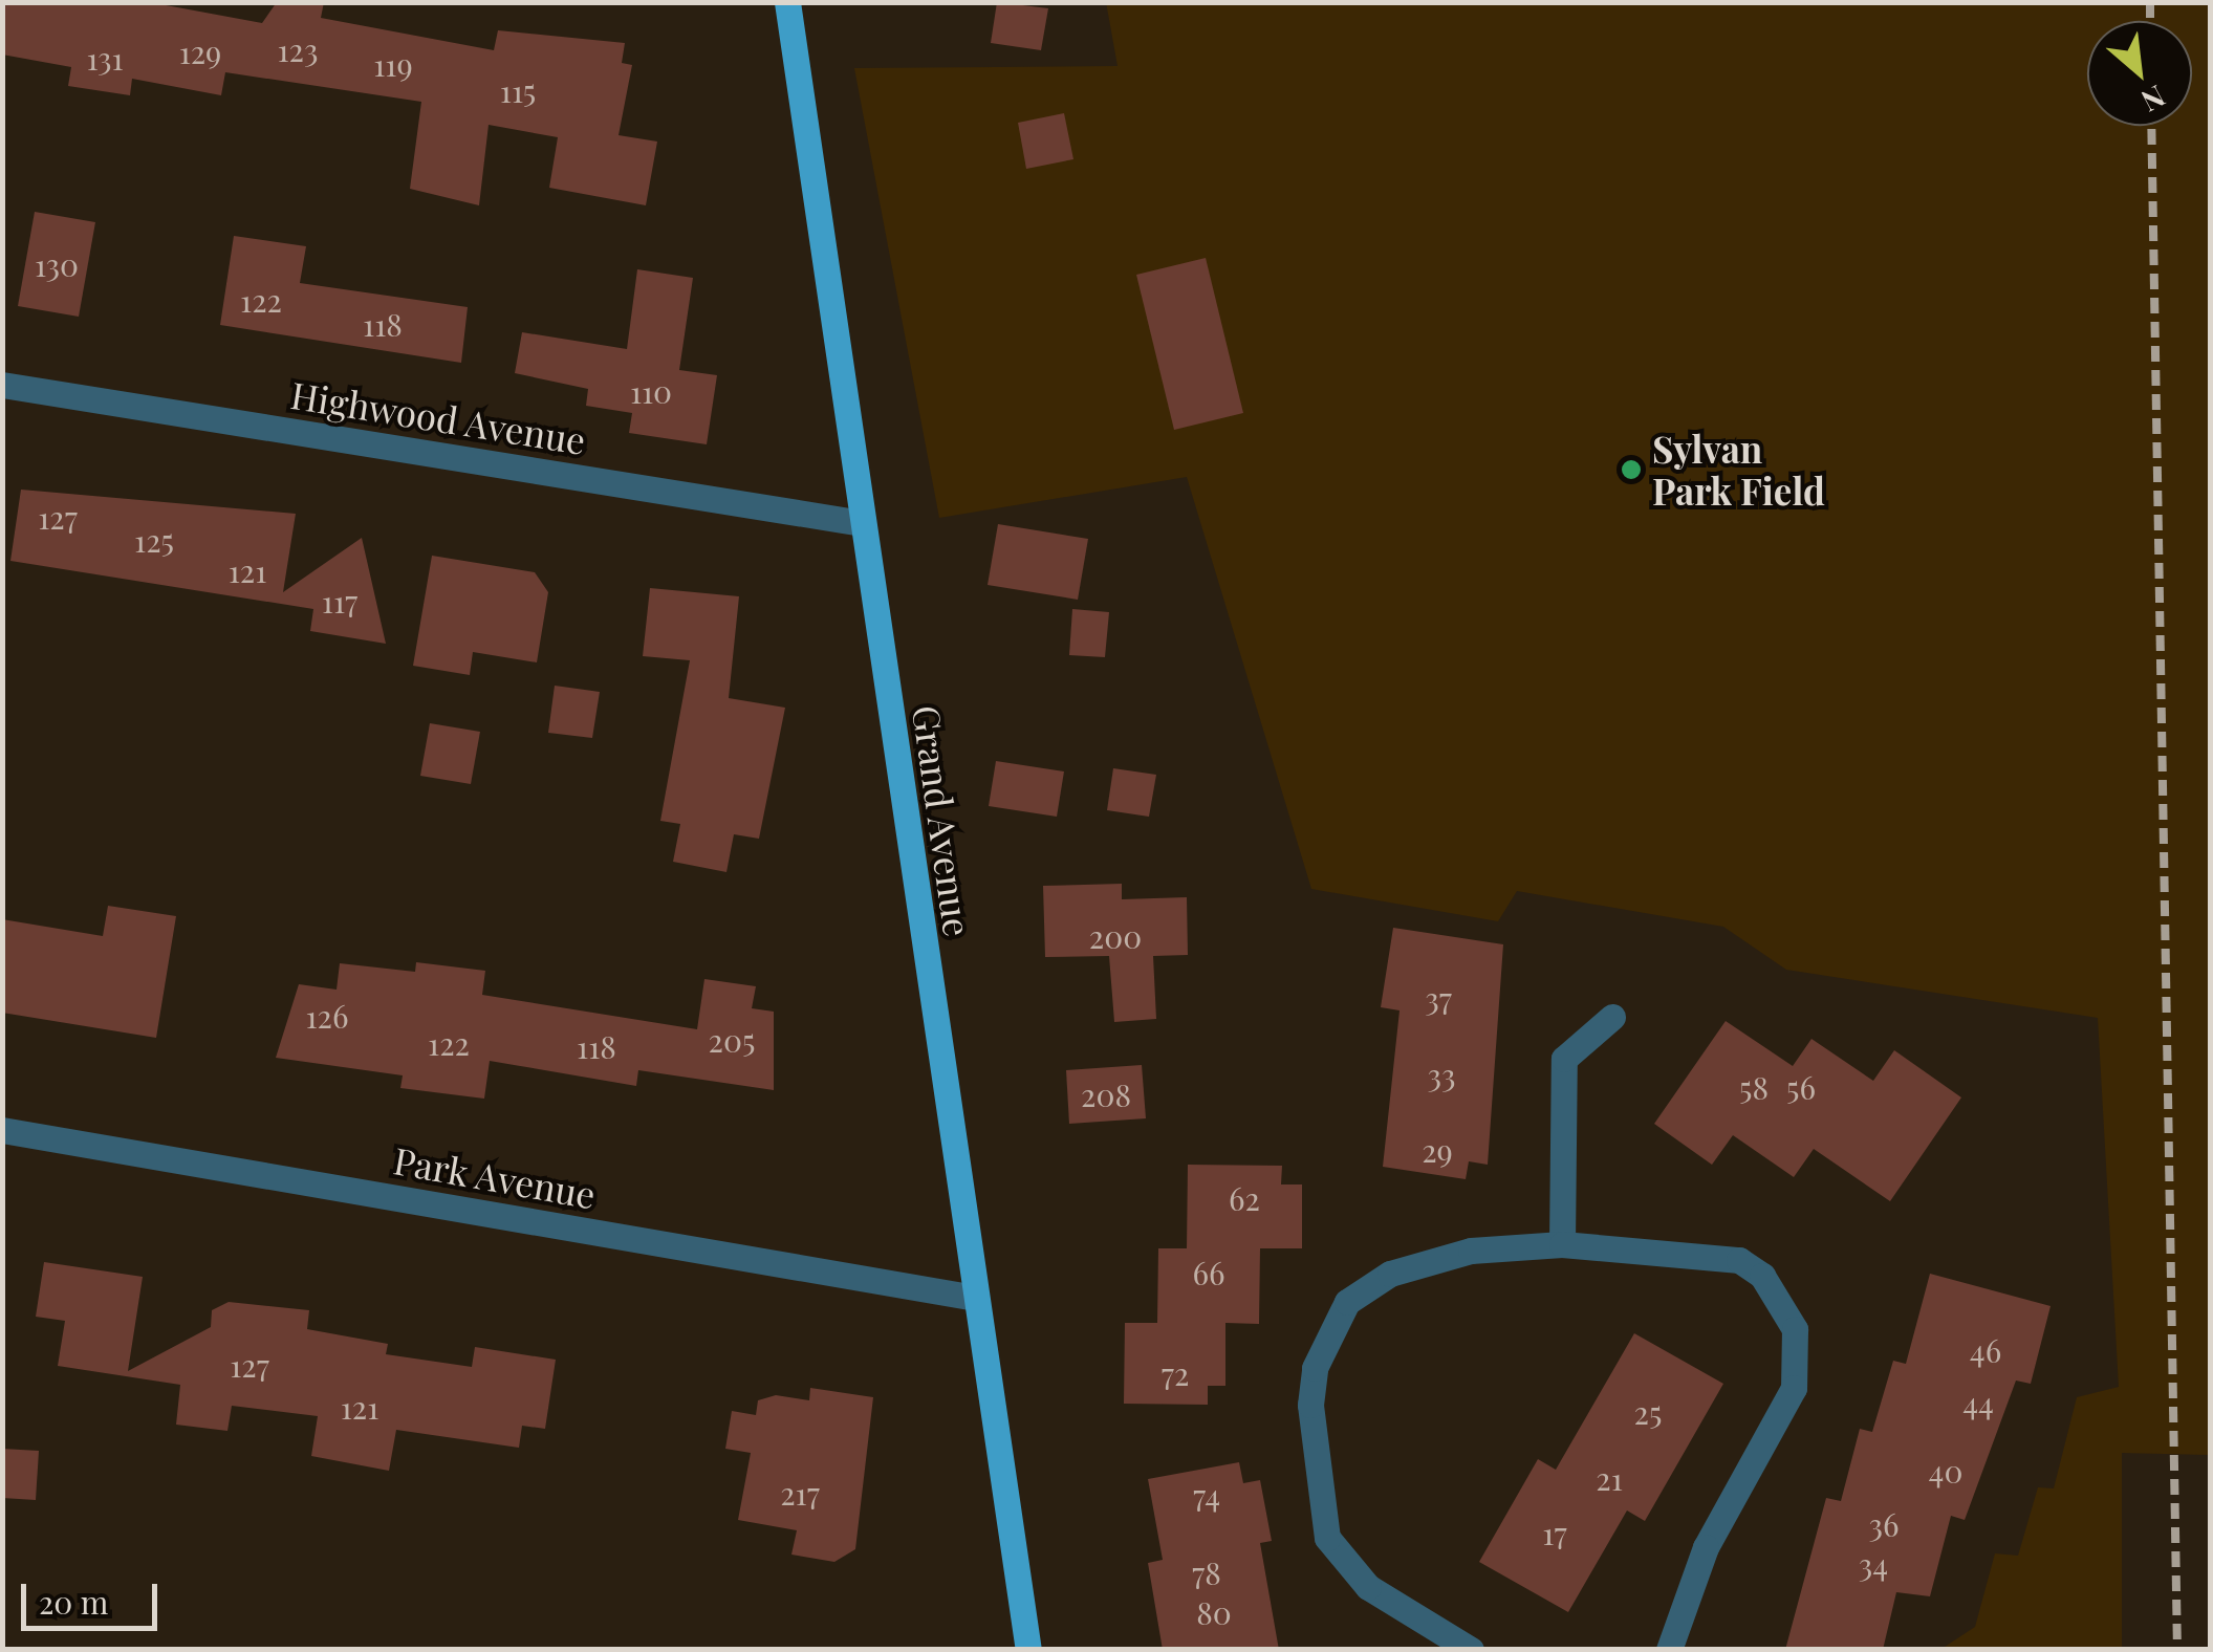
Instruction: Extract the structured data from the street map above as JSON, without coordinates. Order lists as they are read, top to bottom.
{
  "streets": {
    "main road": ["Grand Avenue"],
    "street": ["Highwood Avenue", "Park Avenue"]
  },
  "crossings": [
    ["Highwood Avenue", "Grand Avenue"],
    ["Grand Avenue", "Park Avenue"]
  ],
  "places": ["Sylvan Park Field"],
  "house_numbers": [
    "123",
    "129",
    "131",
    "119",
    "115",
    "130",
    "122",
    "118",
    "110",
    "127",
    "125",
    "121",
    "117",
    "200",
    "37",
    "126",
    "205",
    "122",
    "118",
    "33",
    "58",
    "56",
    "208",
    "29",
    "62",
    "66",
    "46",
    "127",
    "72",
    "44",
    "121",
    "25",
    "40",
    "21",
    "217",
    "74",
    "36",
    "17",
    "34",
    "78",
    "80"
  ],
  "scale_bar": "20 m",
  "north": "bottom right"
}
